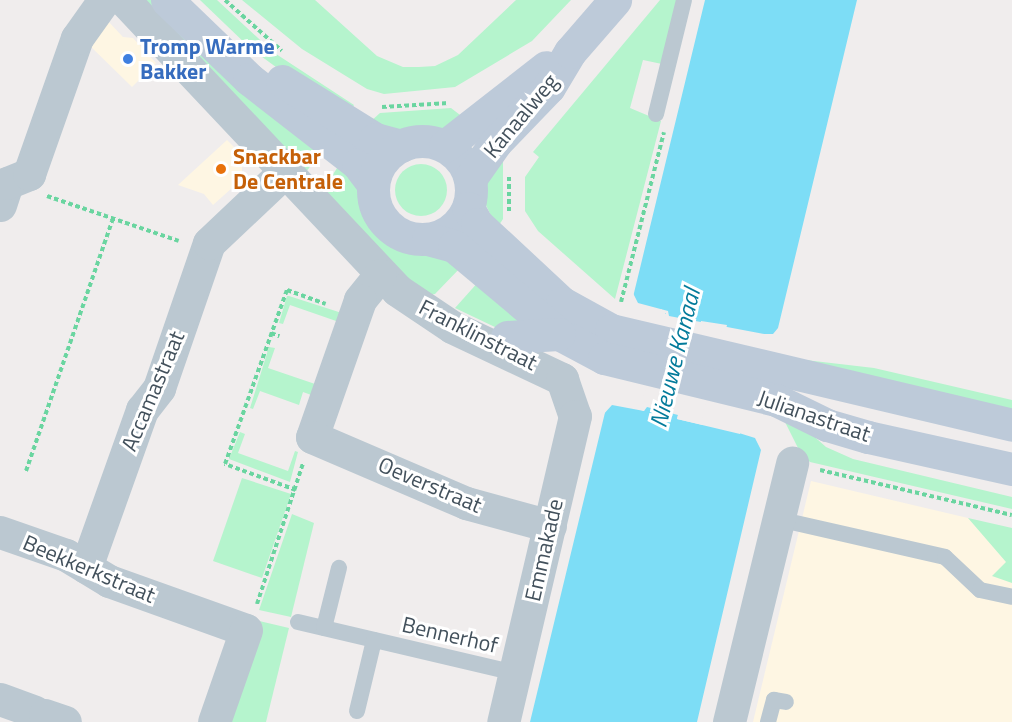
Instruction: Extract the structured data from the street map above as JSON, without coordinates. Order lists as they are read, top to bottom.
{
  "streets": {
    "main road": ["Kanaalweg", "Franklinstraat", "Julianastraat"],
    "street": [
      "Accamastraat",
      "Oeverstraat",
      "Emmakade",
      "Beekkerkstraat"
    ],
    "lane": ["Bennerhof"]
  },
  "crossings": [
    ["Kanaalweg", "Franklinstraat"],
    ["Franklinstraat", "Accamastraat"],
    ["Franklinstraat", "Julianastraat"],
    ["Franklinstraat", "Emmakade"],
    ["Accamastraat", "Beekkerkstraat"],
    ["Oeverstraat", "Emmakade"],
    ["Emmakade", "Bennerhof"]
  ],
  "water": ["Nieuwe Kanaal"],
  "places": ["Tromp Warme Bakker", "Snackbar De Centrale"]
}
